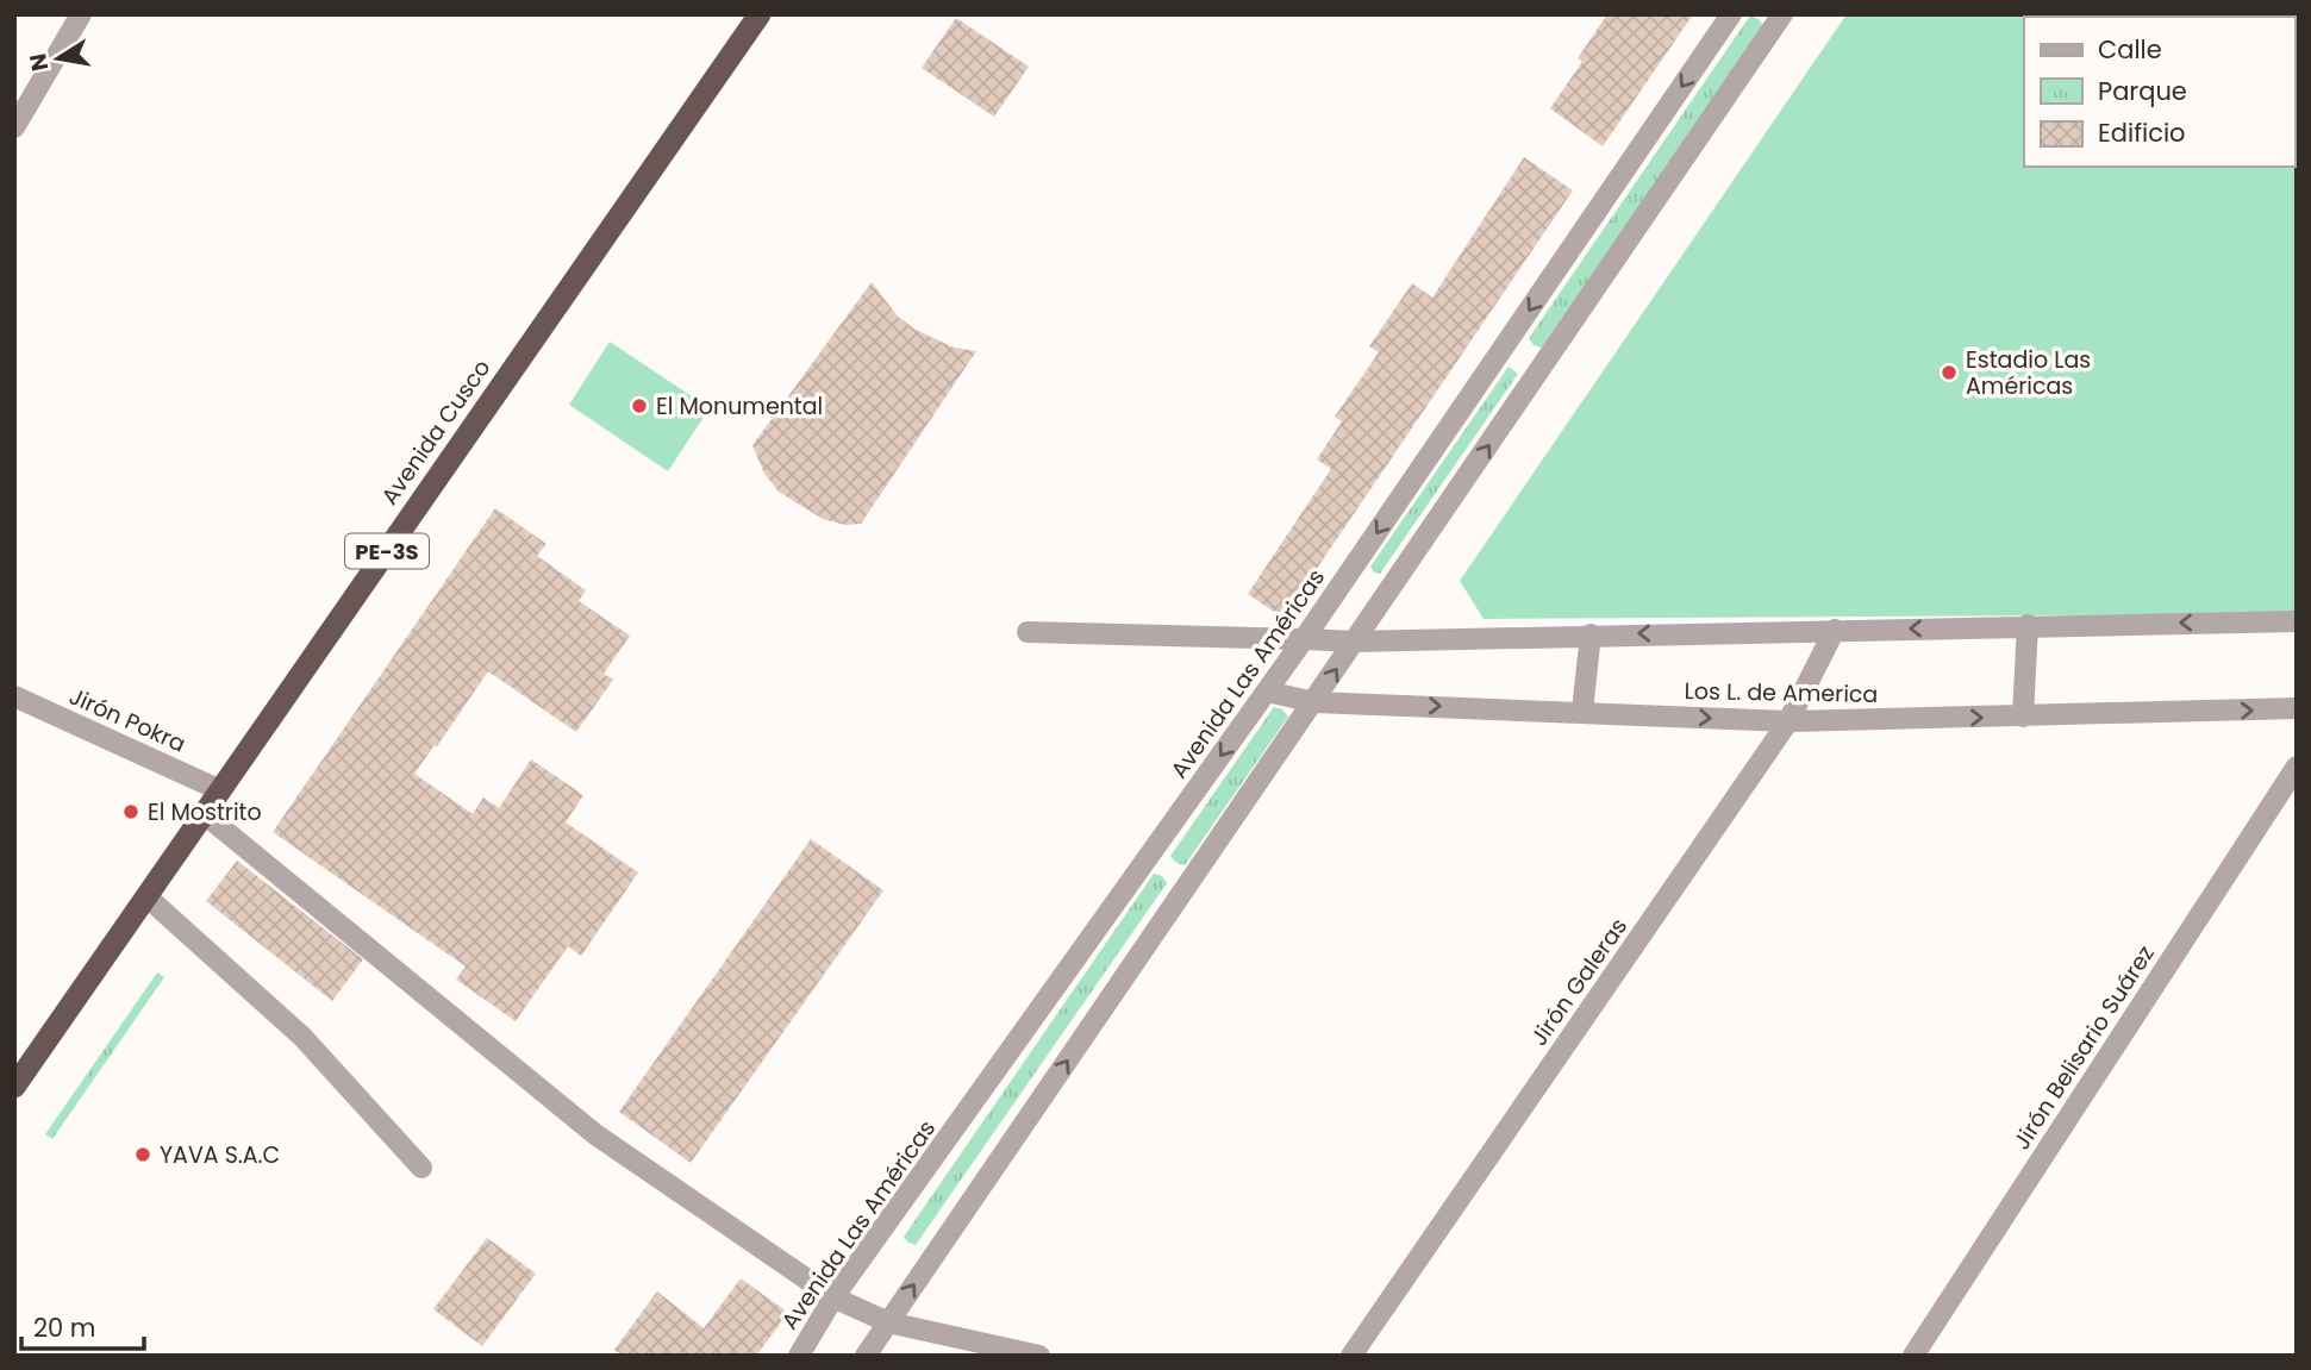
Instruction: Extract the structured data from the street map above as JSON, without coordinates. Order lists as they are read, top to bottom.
{
  "streets": {
    "highway": ["Avenida Cusco", "PE-3S"],
    "street": [
      "Avenida Las Américas",
      "Los L. de America",
      "Jirón Pokra",
      "Jirón Galeras",
      "Jirón Belisario Suárez"
    ]
  },
  "crossings": [
    ["Avenida Cusco", "Jirón Pokra"],
    ["Avenida Las Américas", "Los L. de America"],
    ["Los L. de America", "Jirón Galeras"]
  ],
  "places": [
    "Estadio Las Américas",
    "El Monumental",
    "El Mostrito",
    "YAVA S.A.C"
  ],
  "legend": ["Calle", "Parque", "Edificio"],
  "scale_bar": "20 m",
  "north": "left"
}
